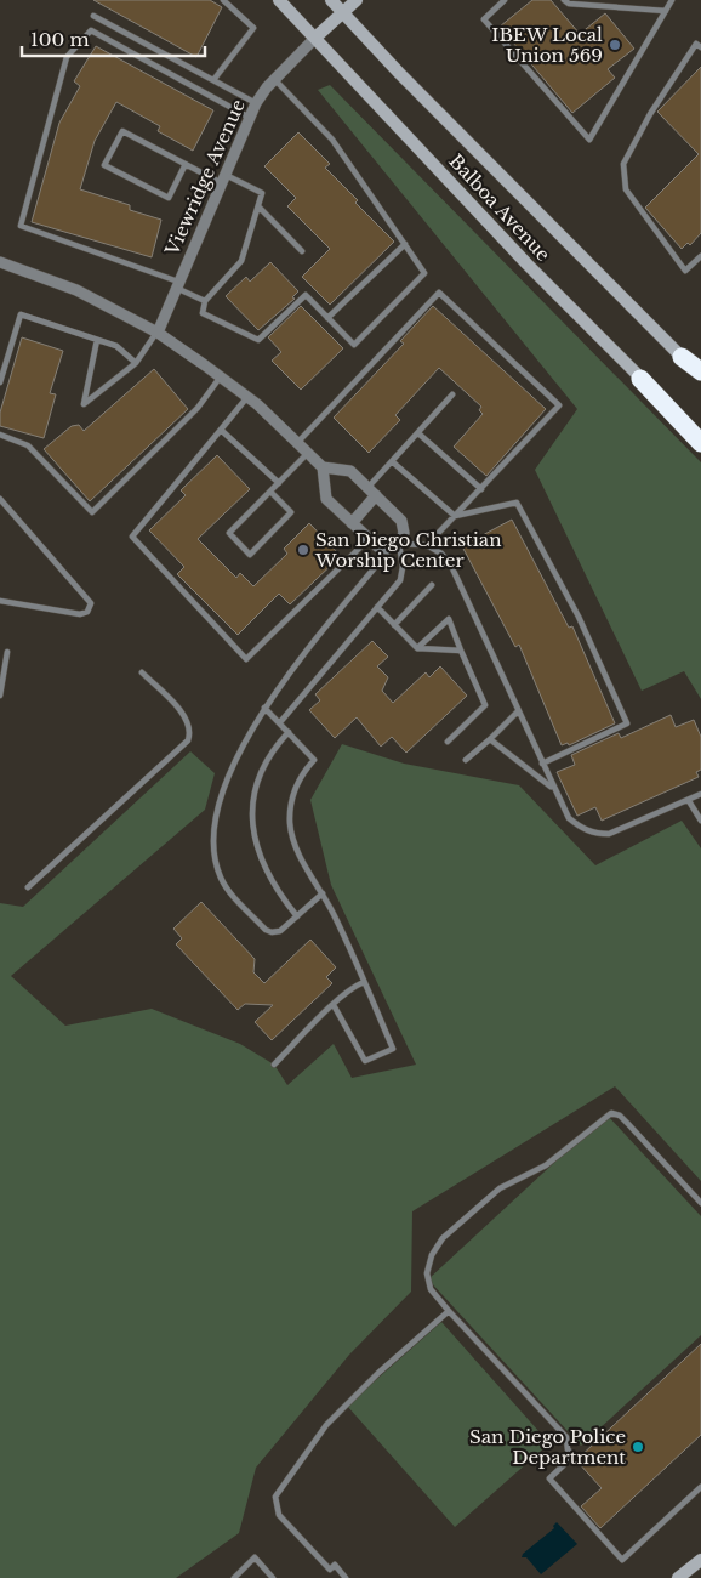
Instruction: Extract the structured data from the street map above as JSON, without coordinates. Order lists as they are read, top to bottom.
{
  "streets": {
    "main road": ["Viewridge Avenue", "Balboa Avenue"]
  },
  "crossings": [
    ["Viewridge Avenue", "Balboa Avenue"]
  ],
  "places": ["IBEW Local Union 569", "San Diego Christian Worship Center", "San Diego Police Department"],
  "scale_bar": "100 m"
}
